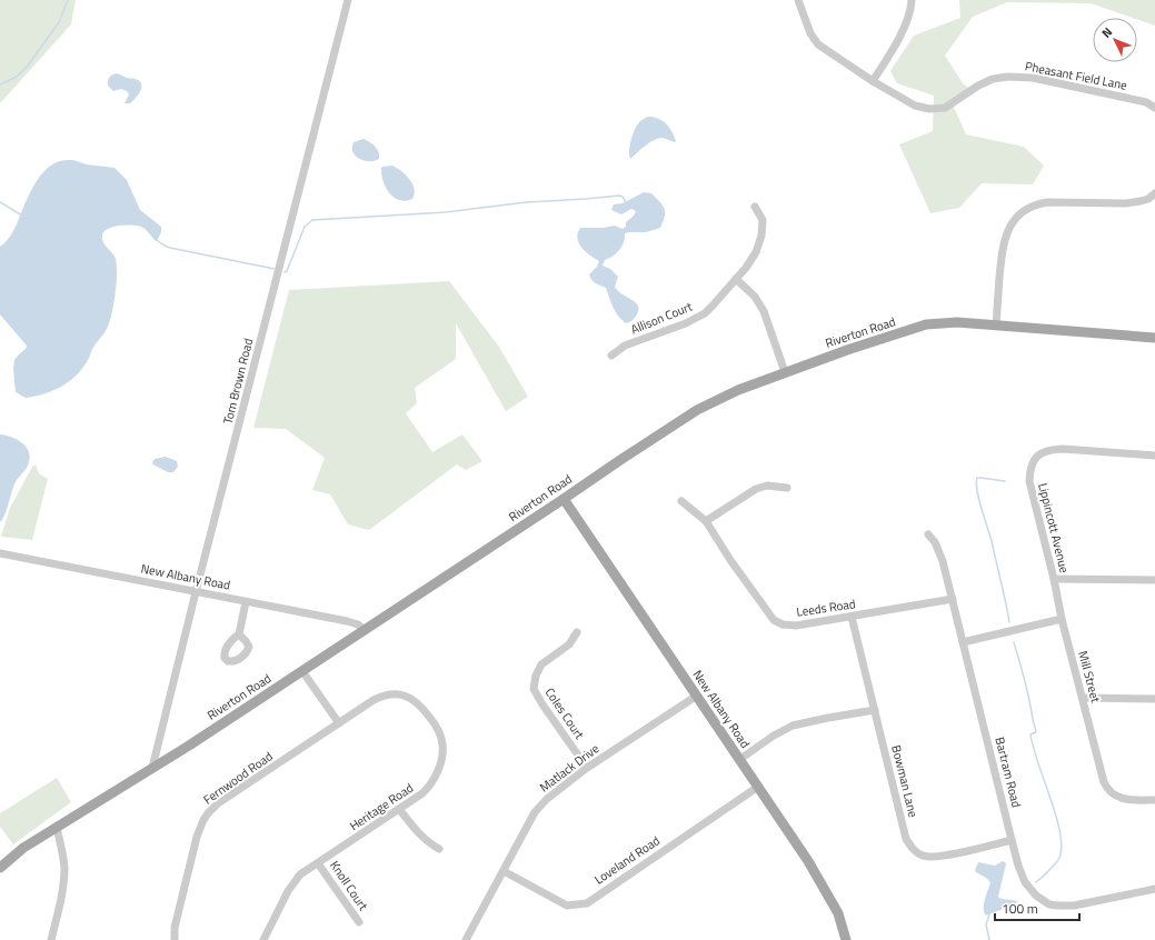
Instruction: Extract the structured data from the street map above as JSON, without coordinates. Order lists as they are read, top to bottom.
{
  "streets": {
    "main road": ["Riverton Road", "New Albany Road"],
    "street": [
      "Pheasant Field Lane",
      "Allison Court",
      "Tom Brown Road",
      "Lippincott Avenue",
      "Leeds Road",
      "Mill Street",
      "Coles Court",
      "Matlack Drive",
      "Bartram Road",
      "Fernwood Road",
      "Bowman Lane",
      "Heritage Road",
      "Loveland Road",
      "Knoll Court"
    ]
  },
  "crossings": [
    ["Riverton Road", "Tom Brown Road"],
    ["Riverton Road", "New Albany Road"],
    ["Tom Brown Road", "New Albany Road"],
    ["Lippincott Avenue", "Mill Street"],
    ["New Albany Road", "Matlack Drive"],
    ["New Albany Road", "Loveland Road"],
    ["Leeds Road", "Bartram Road"],
    ["Leeds Road", "Bowman Lane"],
    ["Coles Court", "Matlack Drive"],
    ["Matlack Drive", "Loveland Road"],
    ["Bartram Road", "Bowman Lane"],
    ["Fernwood Road", "Heritage Road"],
    ["Heritage Road", "Knoll Court"]
  ],
  "scale_bar": "100 m",
  "north": "top left"
}
